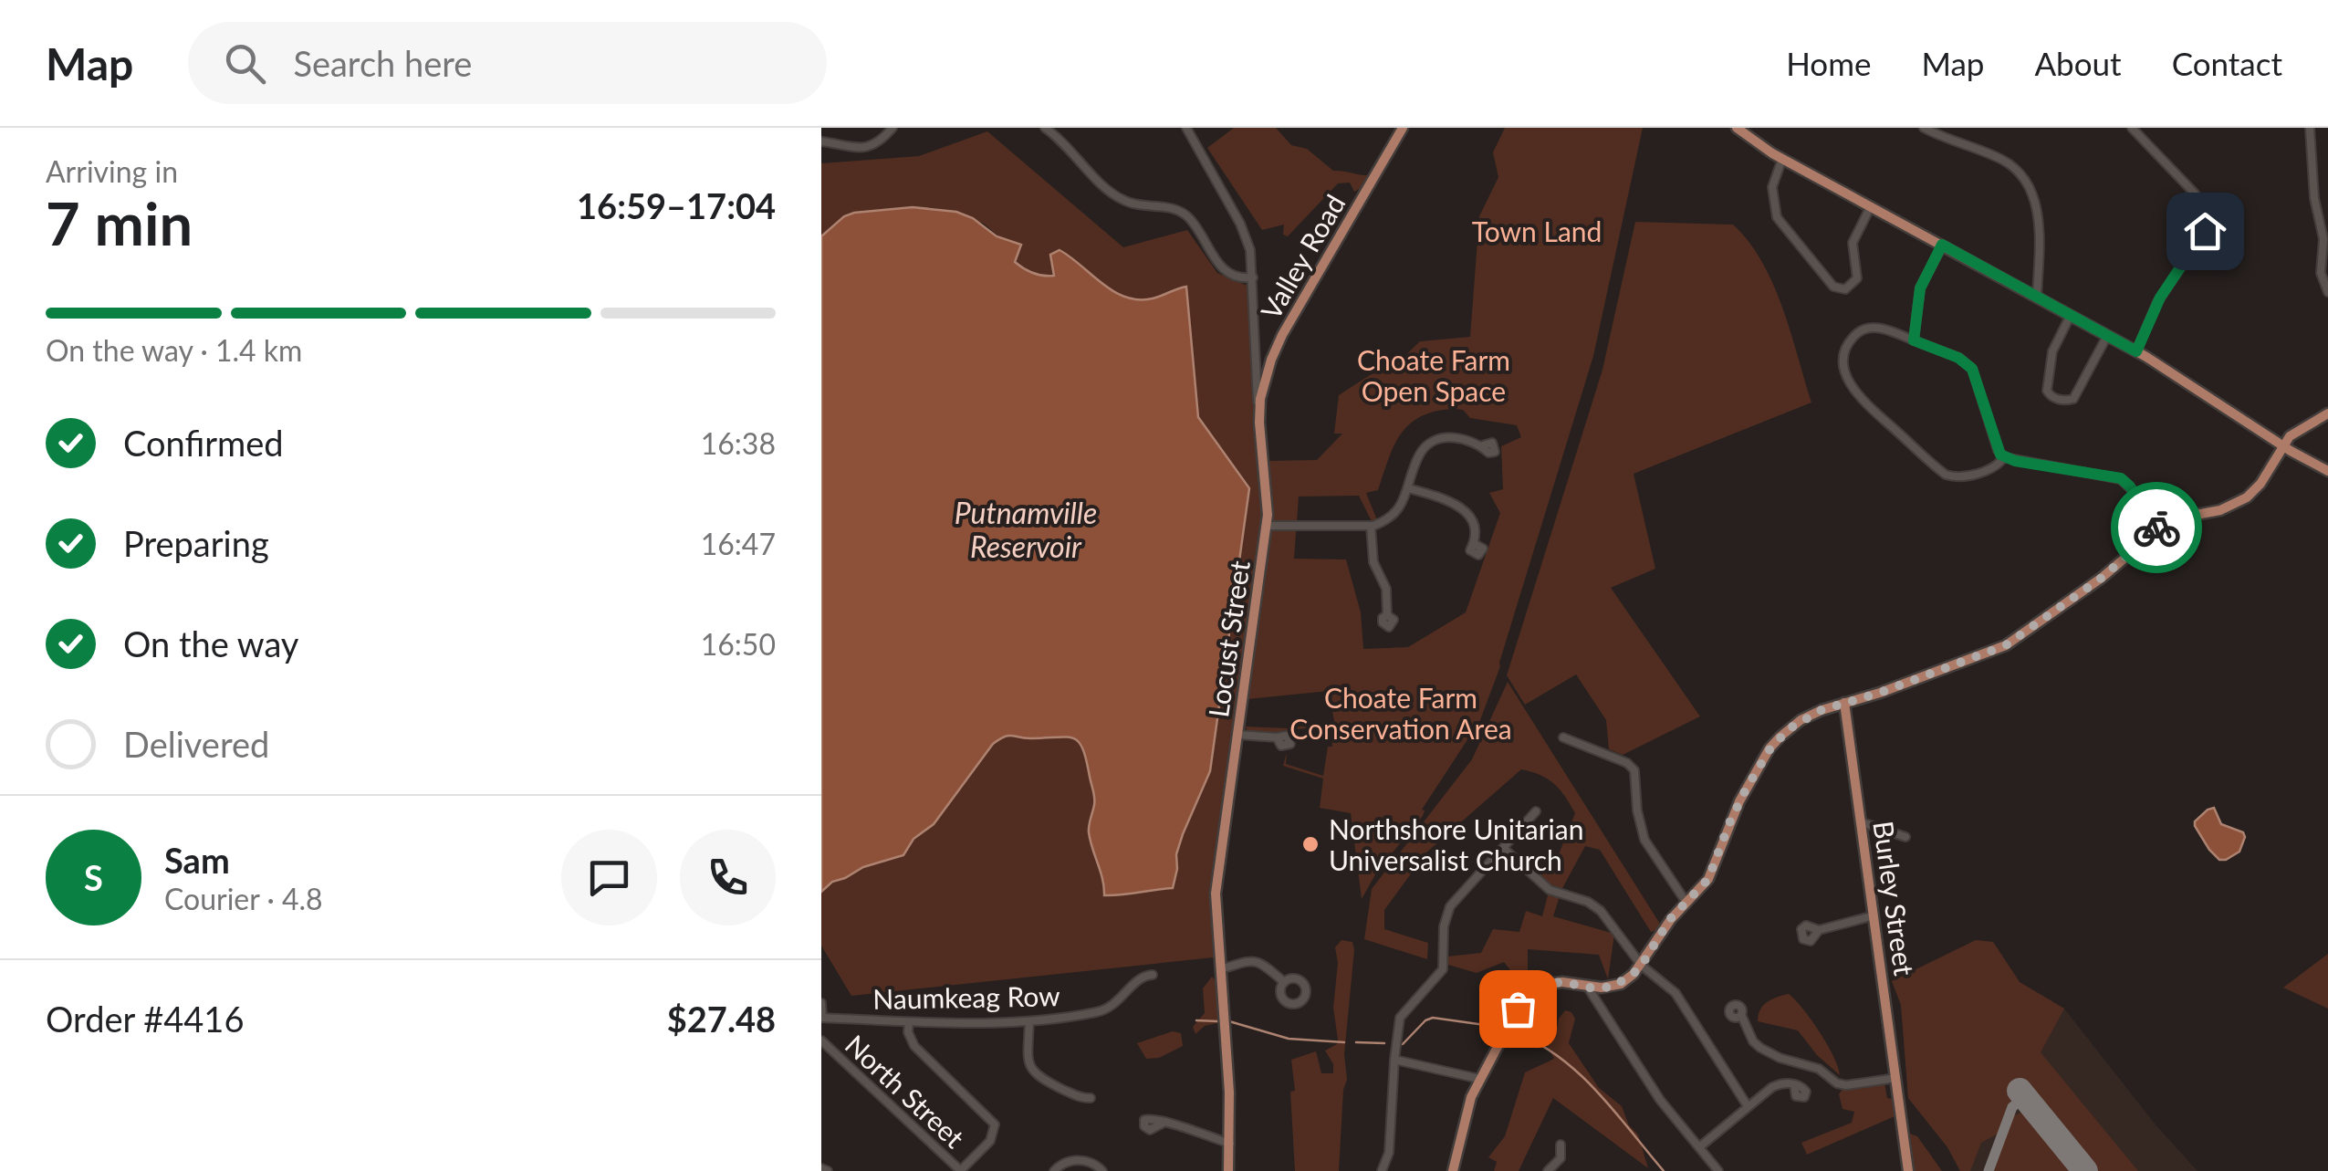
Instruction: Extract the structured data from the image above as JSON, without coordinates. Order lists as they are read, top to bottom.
{
  "streets": {
    "main road": ["Valley Road", "Locust Street", "Burley Street"],
    "street": ["Naumkeag Row", "North Street"]
  },
  "crossings": [
    ["Valley Road", "Locust Street"]
  ],
  "water": ["Putnamville Reservoir"],
  "parks": ["Town Land", "Choate Farm Open Space", "Choate Farm Conservation Area"],
  "places": ["Northshore Unitarian Universalist Church"],
  "page": {
    "header": "Map",
    "search": "Search here",
    "nav": [
      "Home",
      "Map",
      "About",
      "Contact"
    ],
    "heading": ["7 min", "Arriving in", "16:59–17:04"],
    "panel": [
      "Sam",
      "Courier · 4.8",
      "Order #4416",
      "$27.48"
    ],
    "bar": "On the way · 1.4 km",
    "list": [
      ["Confirmed", "16:38"],
      ["Preparing", "16:47"],
      ["On the way", "16:50"],
      "Delivered"
    ],
    "round": "S"
  }
}
